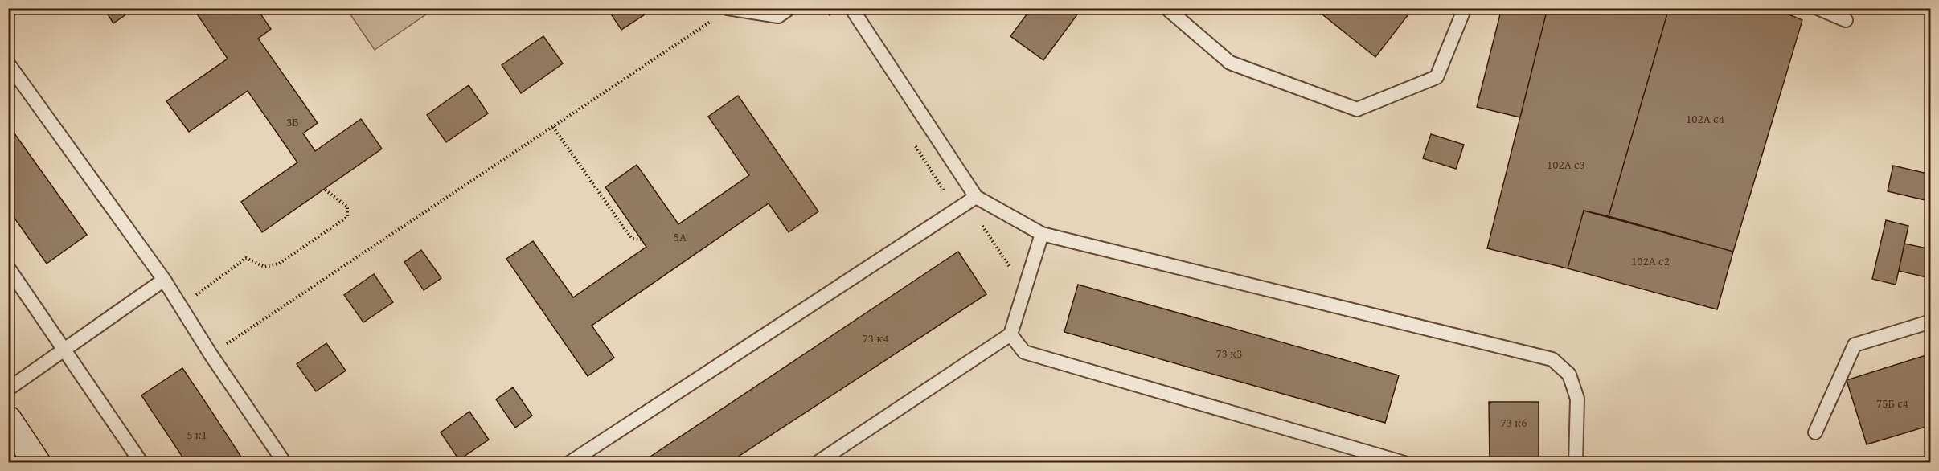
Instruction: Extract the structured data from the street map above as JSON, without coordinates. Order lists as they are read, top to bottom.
{
  "house_numbers": [
    "102А с4",
    "3Б",
    "102А с3",
    "5А",
    "102А с2",
    "73 к4",
    "73 к3",
    "75Б с4",
    "73 к6",
    "5 к1"
  ]
}
